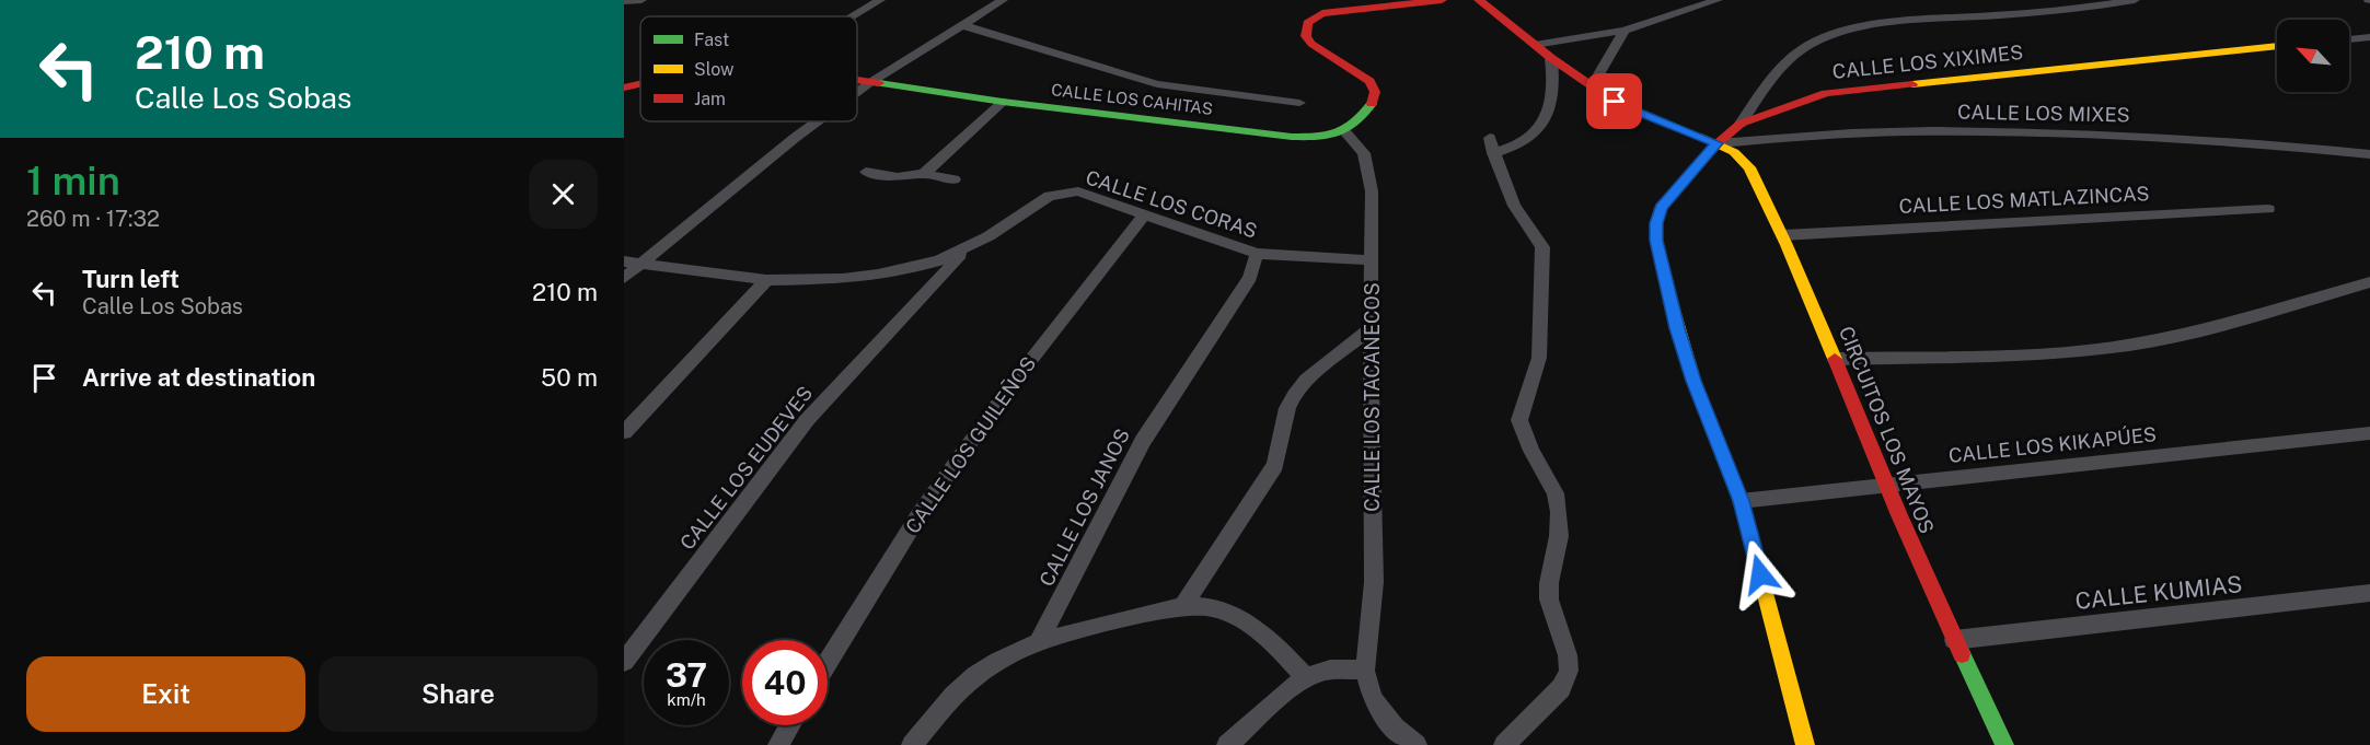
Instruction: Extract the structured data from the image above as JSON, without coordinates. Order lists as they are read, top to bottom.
{
  "streets": {
    "street": [
      "CALLE LOS XIXIMES",
      "CALLE LOS CAHITAS",
      "CALLE LOS MIXES",
      "CALLE LOS MATLAZINCAS",
      "CALLE LOS CORAS",
      "CALLE LOS TACANECOS",
      "CIRCUITOS LOS MAYOS",
      "CALLE LOS GUILEÑOS",
      "CALLE LOS KIKAPÚES",
      "CALLE LOS EUDEVES",
      "CALLE LOS JANOS",
      "CALLE KUMIAS"
    ]
  },
  "crossings": [
    ["CALLE LOS XIXIMES", "CALLE LOS MIXES"],
    ["CALLE LOS XIXIMES", "CIRCUITOS LOS MAYOS"],
    ["CALLE LOS XIXIMES", "CALLE LOS KIKAPÚES"],
    ["CALLE LOS CAHITAS", "CALLE LOS TACANECOS"],
    ["CALLE LOS MIXES", "CIRCUITOS LOS MAYOS"],
    ["CALLE LOS MATLAZINCAS", "CIRCUITOS LOS MAYOS"],
    ["CALLE LOS CORAS", "CALLE LOS TACANECOS"],
    ["CALLE LOS CORAS", "CALLE LOS GUILEÑOS"],
    ["CALLE LOS CORAS", "CALLE LOS EUDEVES"],
    ["CALLE LOS CORAS", "CALLE LOS JANOS"],
    ["CIRCUITOS LOS MAYOS", "CALLE LOS KIKAPÚES"],
    ["CIRCUITOS LOS MAYOS", "CALLE KUMIAS"]
  ],
  "legend": ["Fast", "Slow", "Jam"],
  "north": "top left",
  "page": {
    "turn": ["210 m", "Calle Los Sobas"],
    "heading": ["1 min", "260 m · 17:32"],
    "list": [
      {
        "name": "Turn left",
        "note": "Calle Los Sobas",
        "value": "210 m"
      },
      {
        "name": "Arrive at destination",
        "value": "50 m"
      }
    ],
    "speed": "37 km/h",
    "limit": "40",
    "buttons": ["Exit", "Share"]
  }
}
